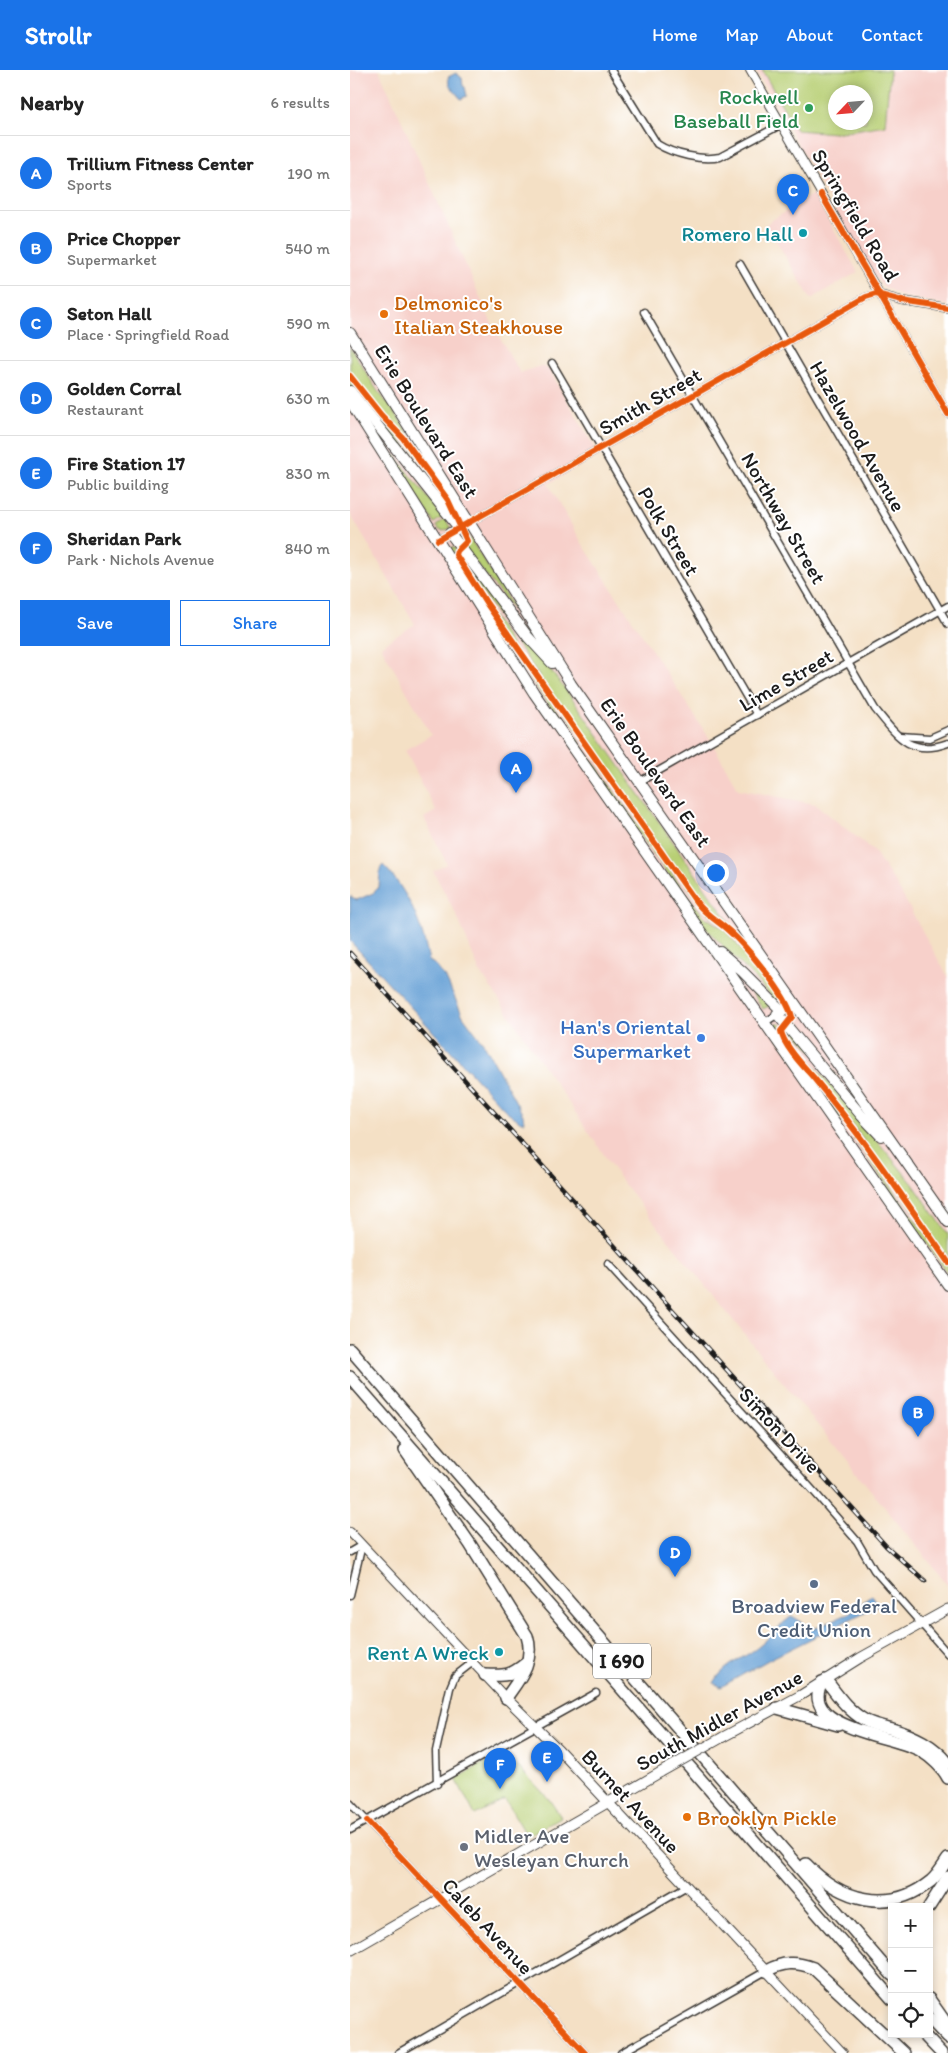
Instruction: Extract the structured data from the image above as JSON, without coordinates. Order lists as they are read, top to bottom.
{
  "streets": {
    "highway": ["I 690"],
    "main road": ["Erie Boulevard East", "South Midler Avenue", "Burnet Avenue"],
    "street": [
      "Springfield Road",
      "Smith Street",
      "Hazelwood Avenue",
      "Northway Street",
      "Polk Street",
      "Lime Street",
      "Simon Drive",
      "Caleb Avenue"
    ]
  },
  "crossings": [
    ["Springfield Road", "Smith Street"],
    ["Smith Street", "Erie Boulevard East"],
    ["Smith Street", "Hazelwood Avenue"],
    ["Smith Street", "Northway Street"],
    ["Smith Street", "Polk Street"],
    ["Erie Boulevard East", "Lime Street"],
    ["Hazelwood Avenue", "Lime Street"],
    ["Northway Street", "Lime Street"],
    ["Polk Street", "Lime Street"],
    ["Simon Drive", "South Midler Avenue"],
    ["South Midler Avenue", "Burnet Avenue"],
    ["South Midler Avenue", "Caleb Avenue"]
  ],
  "places": [
    "Rockwell Baseball Field",
    "Romero Hall",
    "Delmonico's Italian Steakhouse",
    "Han's Oriental Supermarket",
    "Broadview Federal Credit Union",
    "Rent A Wreck",
    "Brooklyn Pickle",
    "Midler Ave Wesleyan Church"
  ],
  "north": "bottom left",
  "page": {
    "header": "Strollr",
    "nav": [
      "Home",
      "Map",
      "About",
      "Contact"
    ],
    "heading": ["Nearby", "6 results"],
    "list": [
      {
        "mark": "A",
        "name": "Trillium Fitness Center",
        "note": "Sports",
        "value": "190 m"
      },
      {
        "mark": "B",
        "name": "Price Chopper",
        "note": "Supermarket",
        "value": "540 m"
      },
      {
        "mark": "C",
        "name": "Seton Hall",
        "note": "Place · Springfield Road",
        "value": "590 m"
      },
      {
        "mark": "D",
        "name": "Golden Corral",
        "note": "Restaurant",
        "value": "630 m"
      },
      {
        "mark": "E",
        "name": "Fire Station 17",
        "note": "Public building",
        "value": "830 m"
      },
      {
        "mark": "F",
        "name": "Sheridan Park",
        "note": "Park · Nichols Avenue",
        "value": "840 m"
      }
    ],
    "pins": [
      "C",
      "A",
      "B",
      "D",
      "E",
      "F"
    ],
    "buttons": ["Save", "Share"],
    "map_buttons": ["+", "−"]
  }
}
